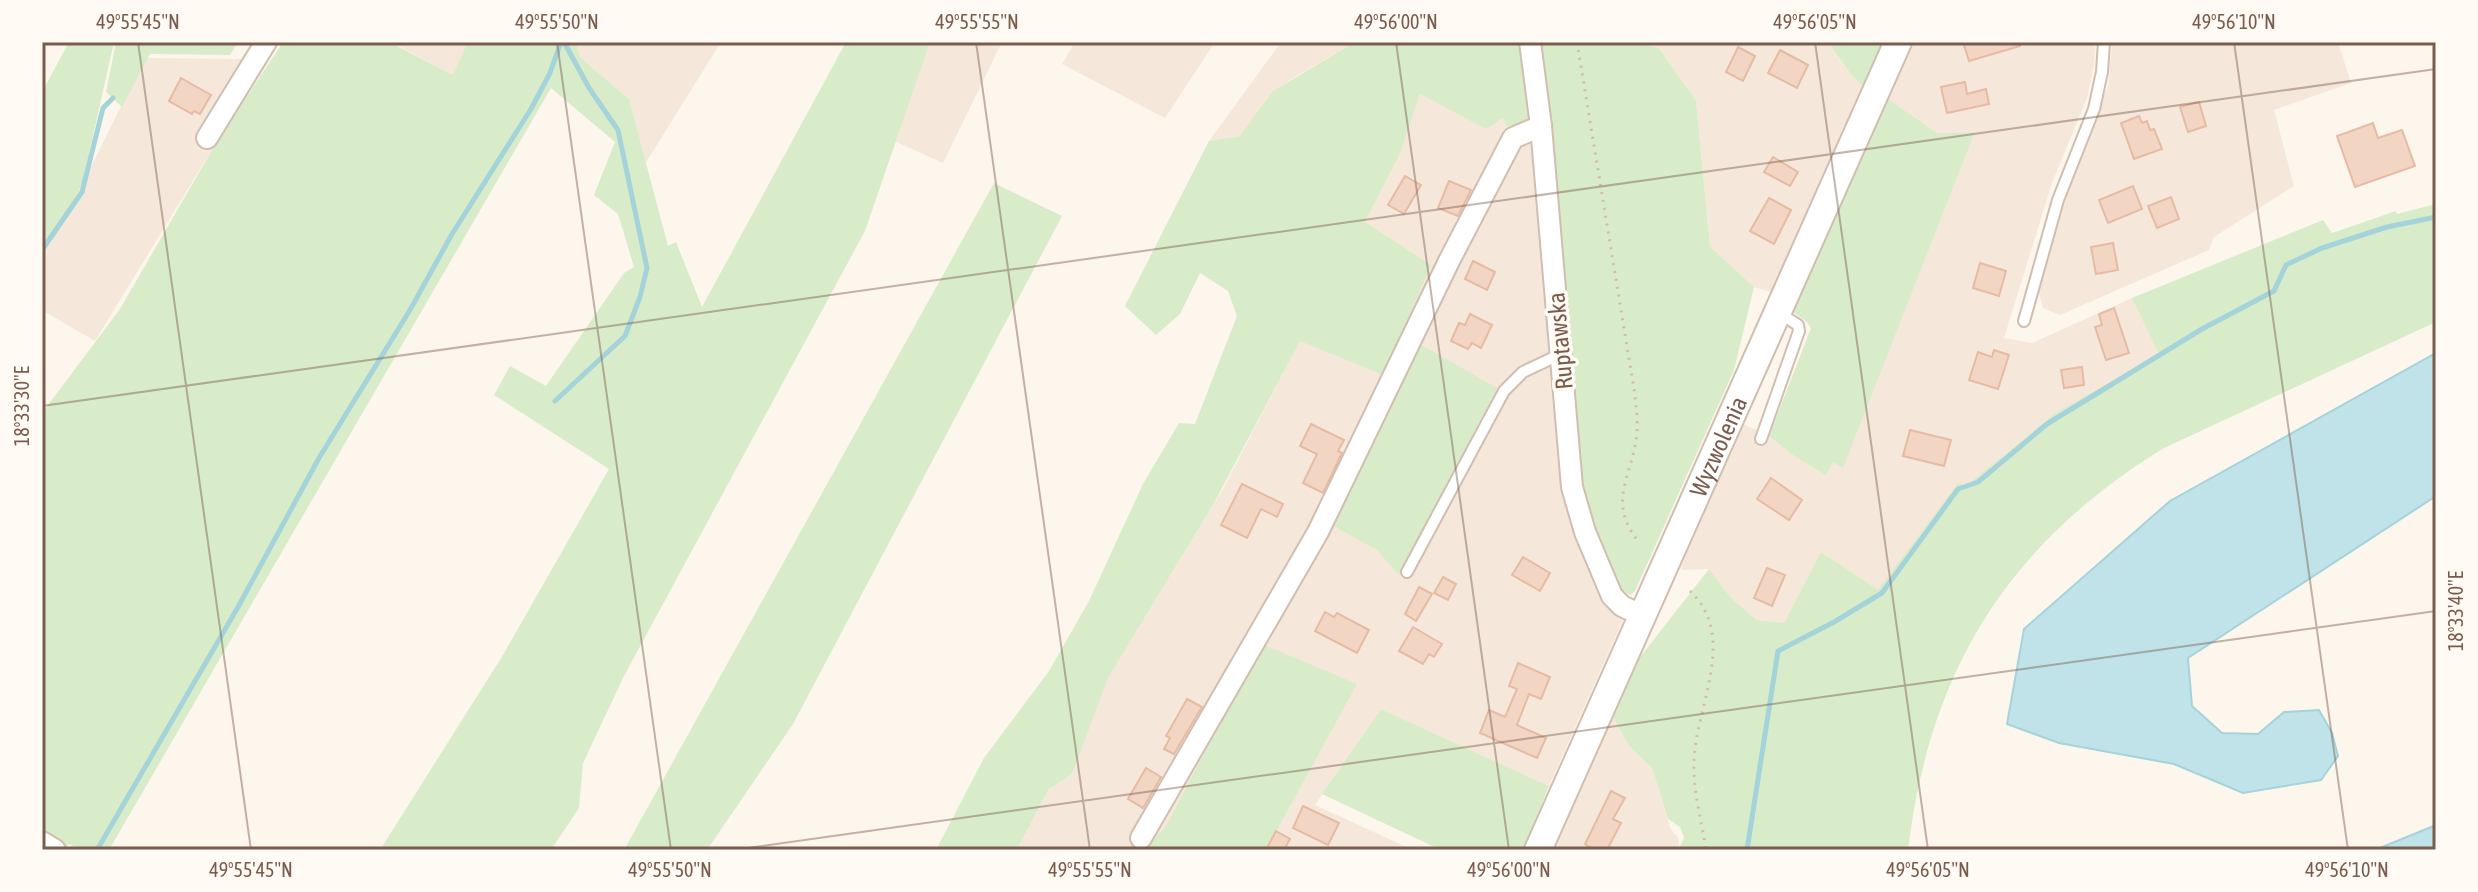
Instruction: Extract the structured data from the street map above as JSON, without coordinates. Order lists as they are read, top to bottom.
{
  "streets": {
    "street": ["Ruptawska", "Wyzwolenia"]
  },
  "crossings": [
    ["Ruptawska", "Wyzwolenia"]
  ],
  "coordinates": [
    "49°55'45\"N",
    "49°55'50\"N",
    "49°55'55\"N",
    "49°56'00\"N",
    "49°56'05\"N",
    "49°56'10\"N",
    "18°33'30\"E",
    "18°33'40\"E"
  ]
}
